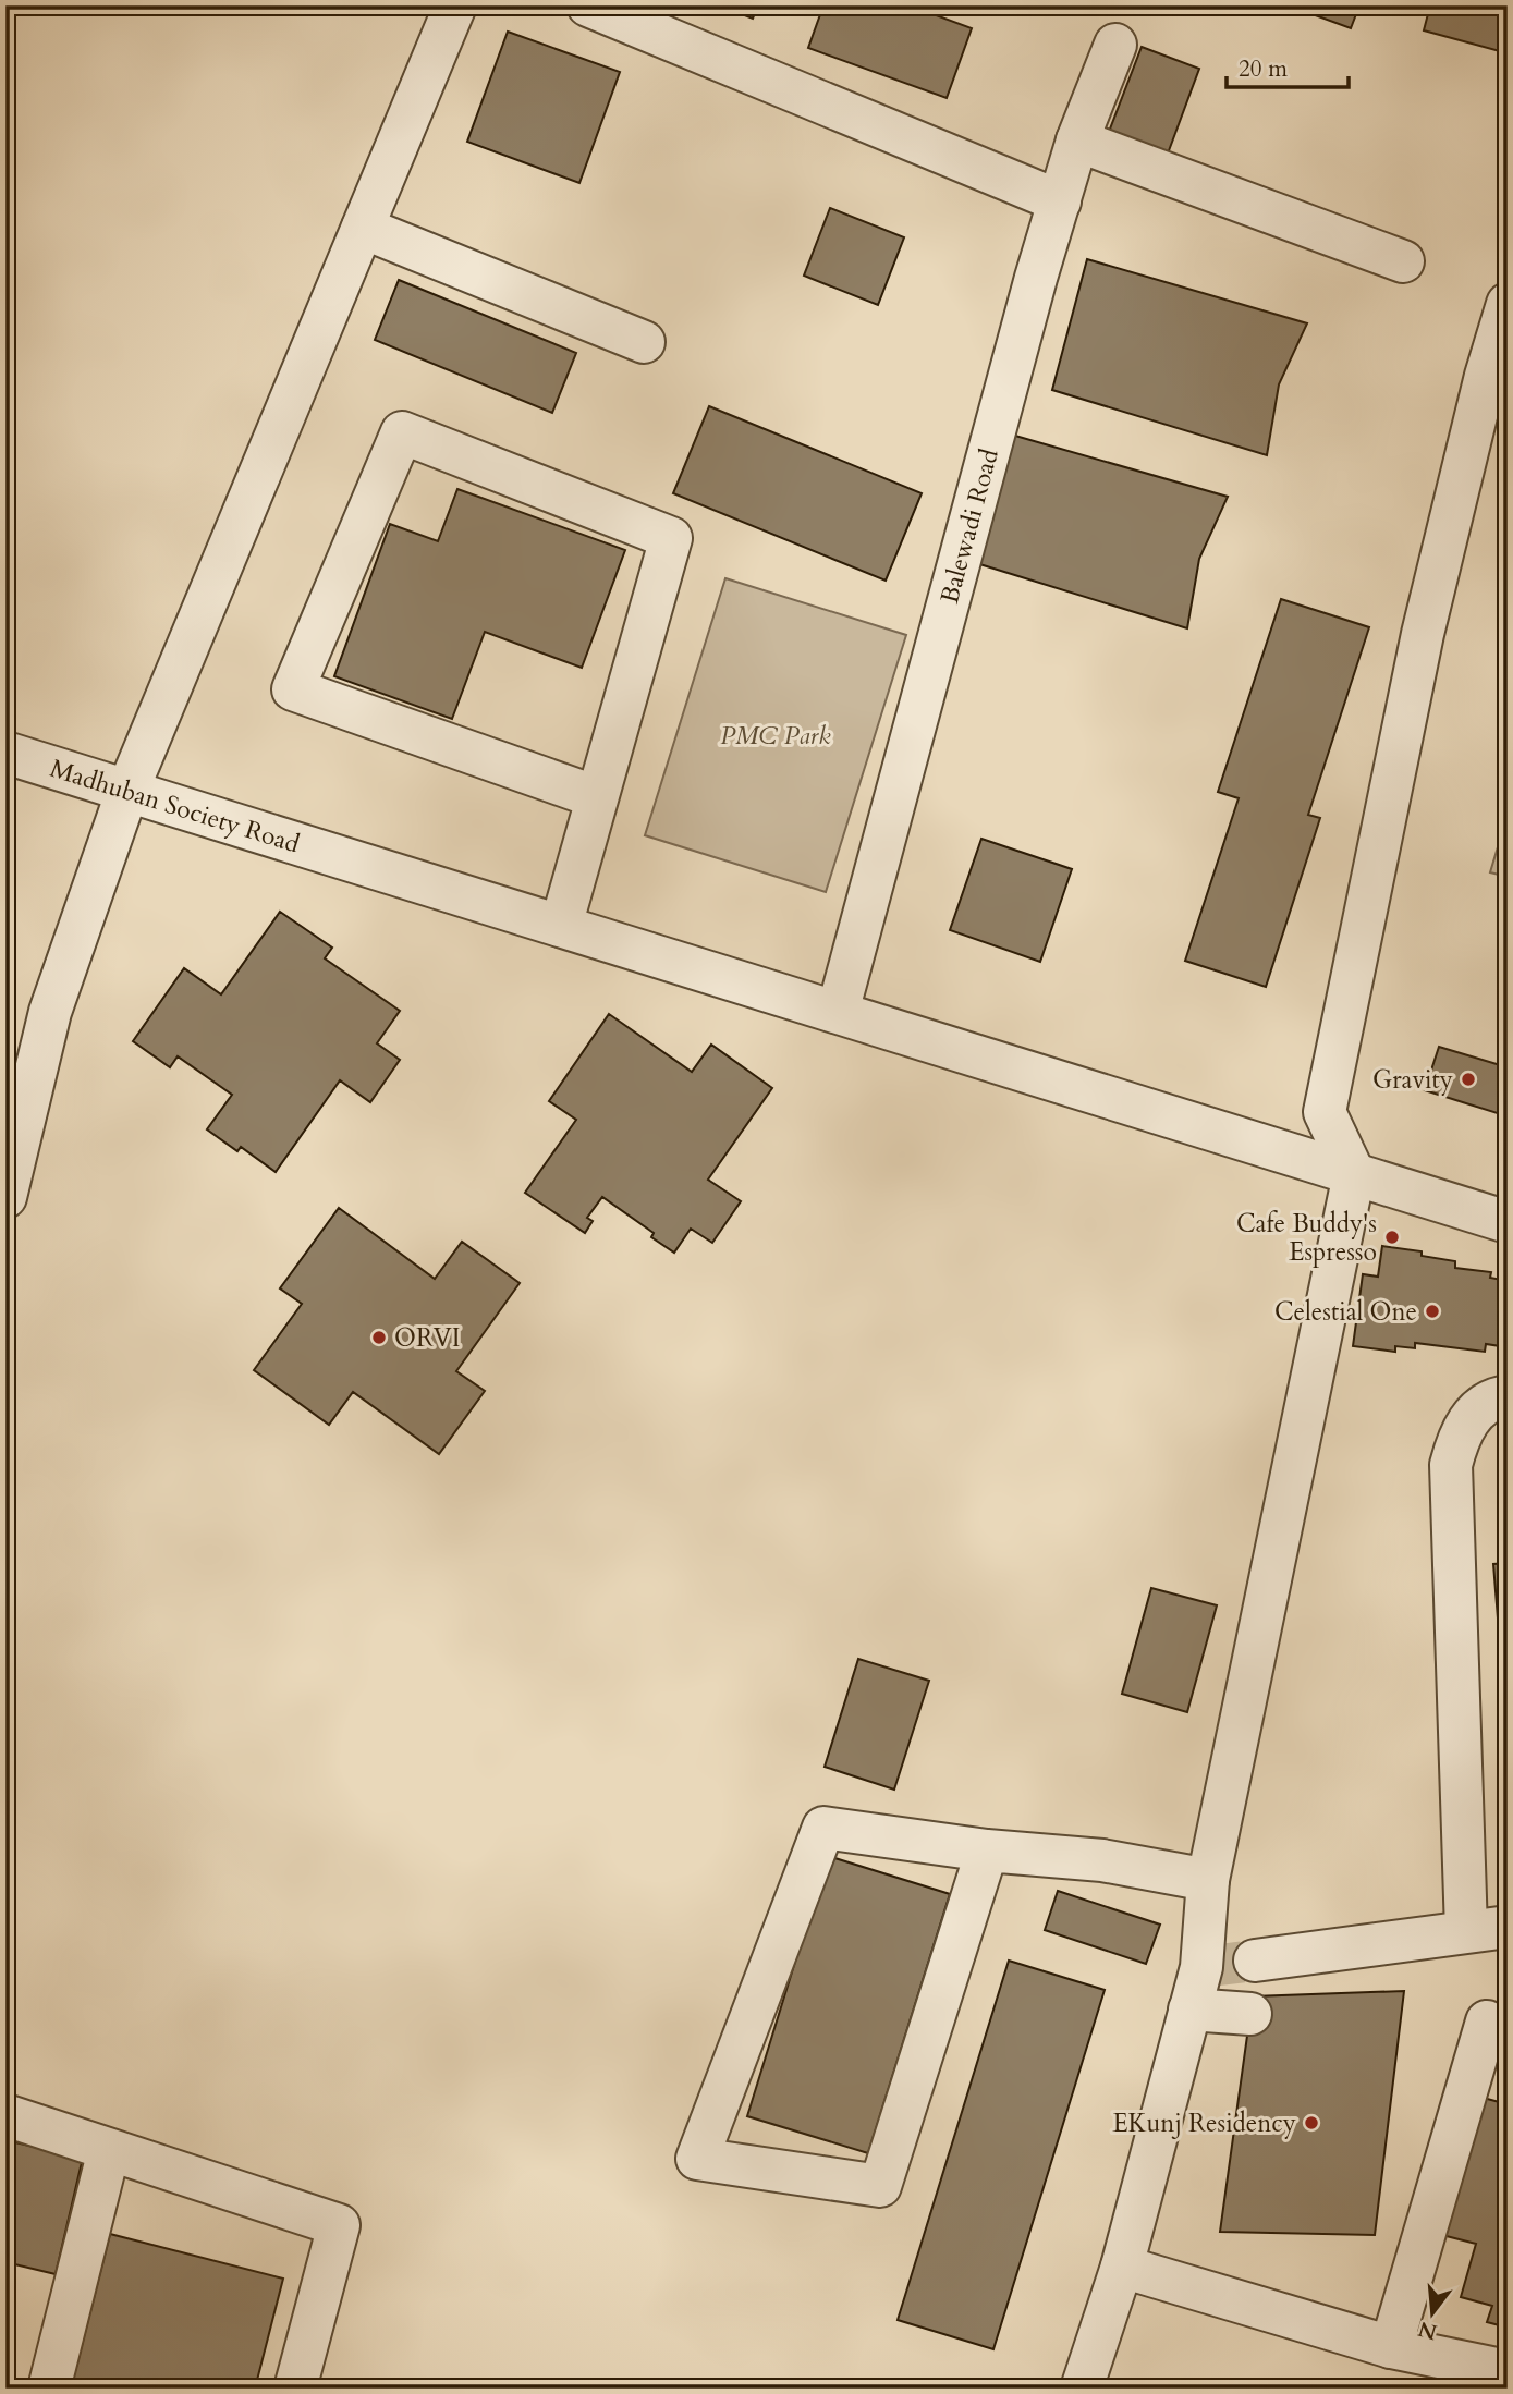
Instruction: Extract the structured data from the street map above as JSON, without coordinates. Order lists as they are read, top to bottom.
{
  "streets": {
    "street": ["Balewadi Road", "Madhuban Society Road"]
  },
  "crossings": [
    ["Balewadi Road", "Madhuban Society Road"]
  ],
  "parks": ["PMC Park"],
  "places": [
    "Gravity",
    "Cafe Buddy's Espresso",
    "Celestial One",
    "ORVI",
    "EKunj Residency"
  ],
  "scale_bar": "20 m",
  "north": "bottom"
}
